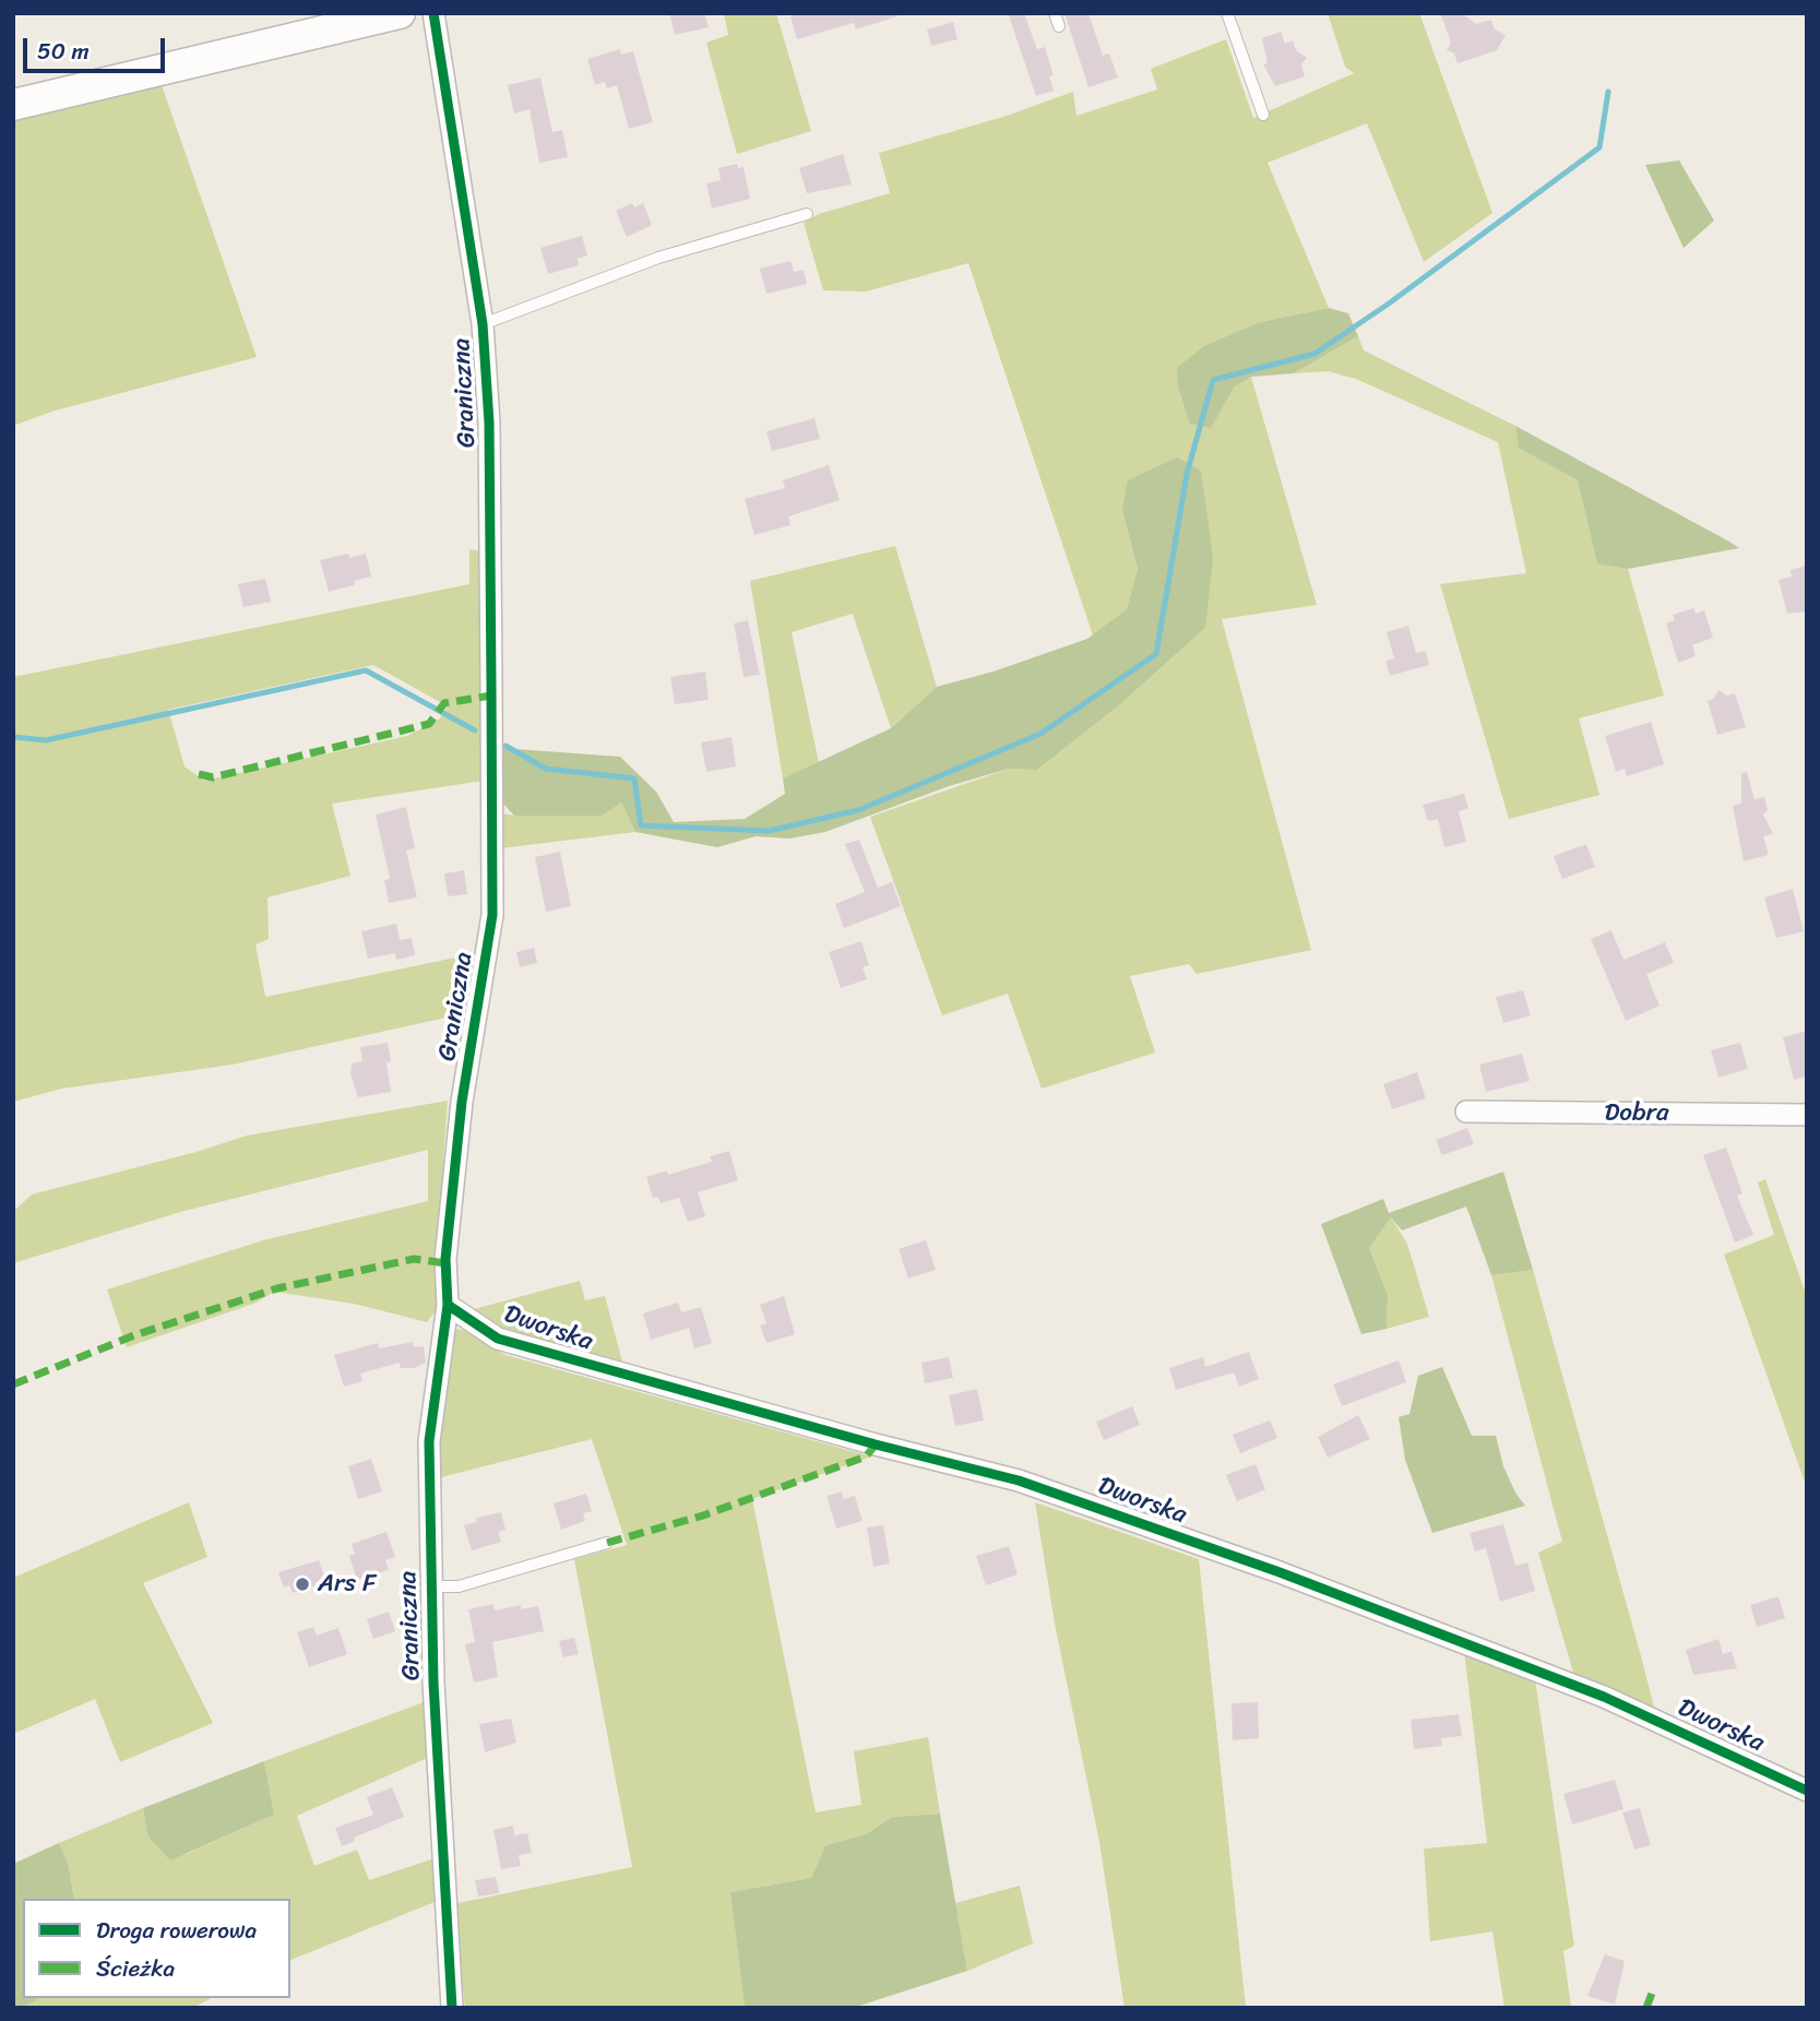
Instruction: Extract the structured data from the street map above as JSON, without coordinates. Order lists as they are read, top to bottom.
{
  "streets": {
    "street": ["Graniczna", "Dobra", "Dworska"]
  },
  "crossings": [
    ["Graniczna", "Dworska"]
  ],
  "places": ["Ars F"],
  "legend": ["Droga rowerowa", "Ścieżka"],
  "scale_bar": "50 m"
}
